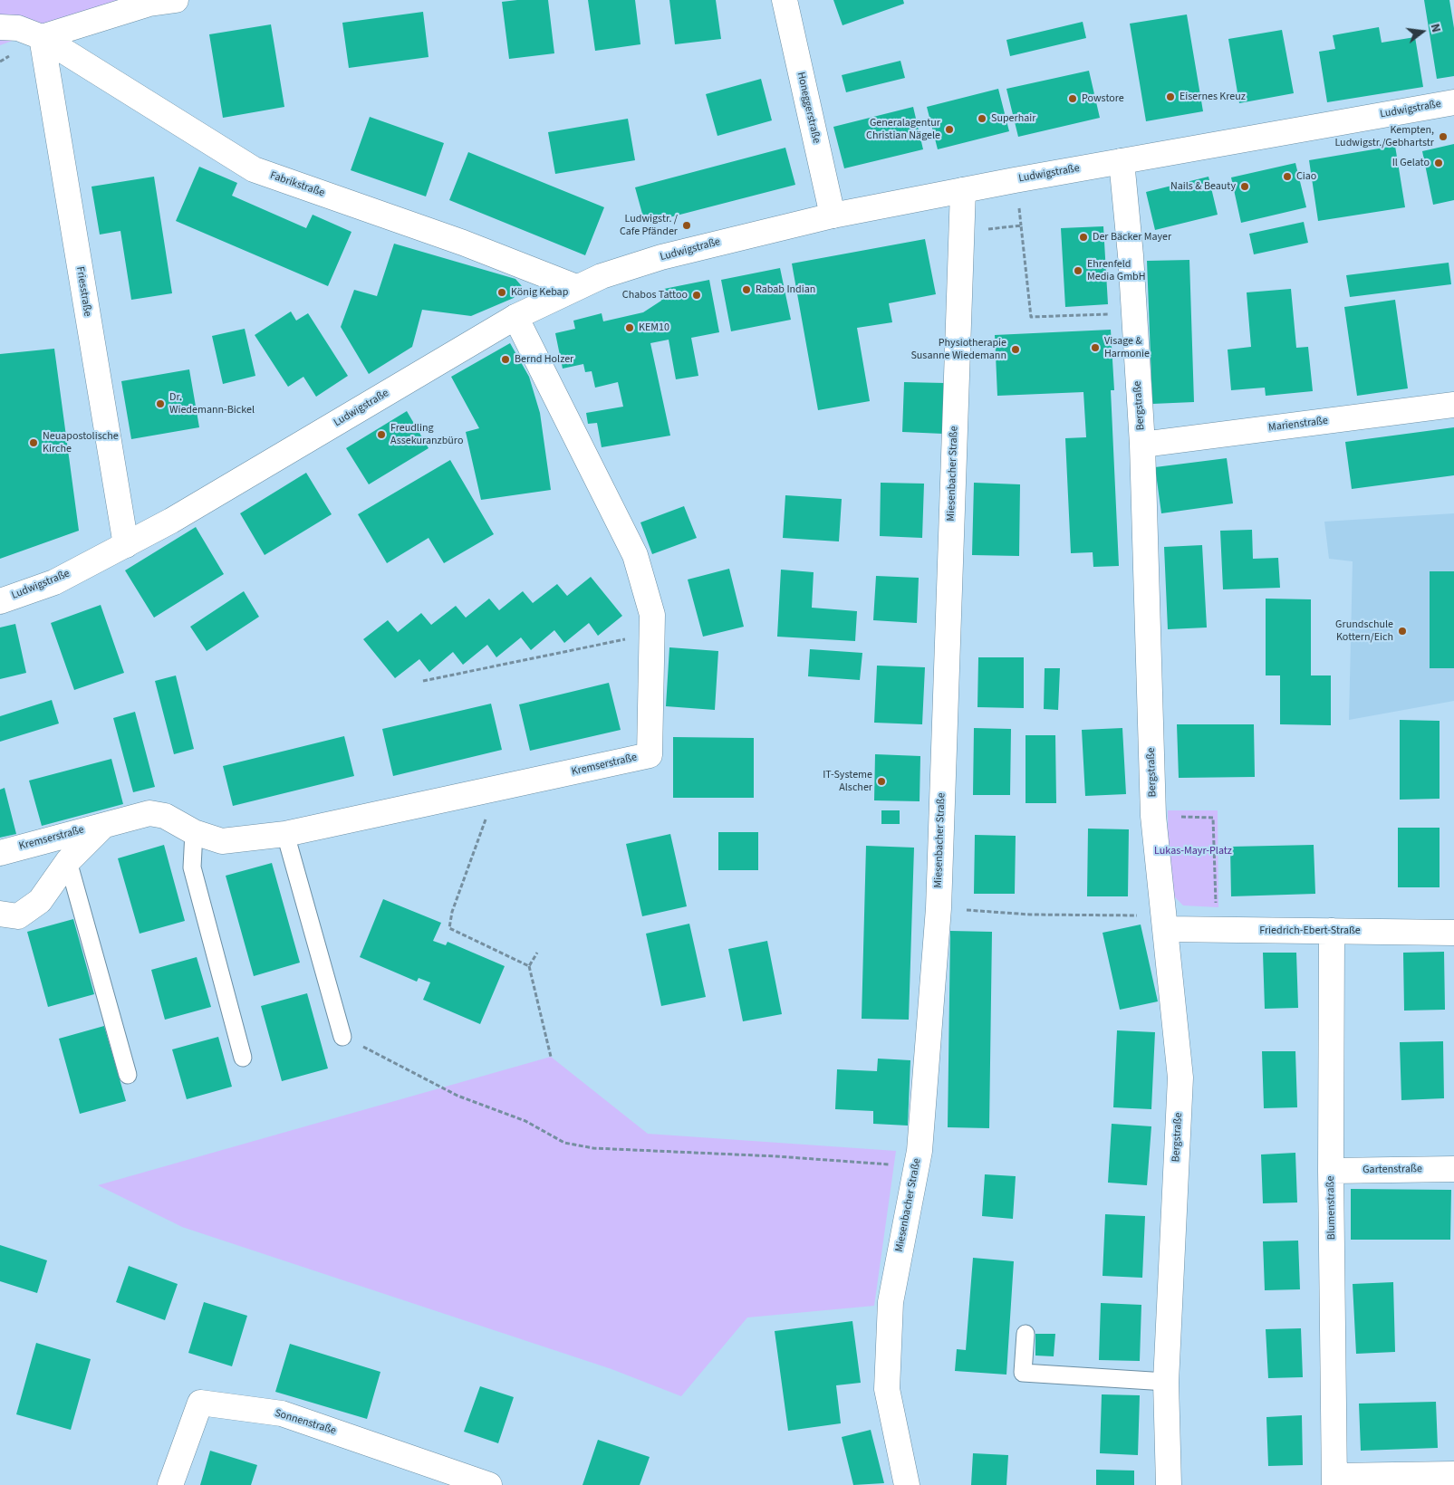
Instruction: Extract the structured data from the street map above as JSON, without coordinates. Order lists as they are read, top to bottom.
{
  "streets": {
    "street": [
      "Honeggerstraße",
      "Ludwigstraße",
      "Fabrikstraße",
      "Friesstraße",
      "Bergstraße",
      "Marienstraße",
      "Miesenbacher Straße",
      "Kremserstraße",
      "Friedrich-Ebert-Straße",
      "Gartenstraße",
      "Blumenstraße",
      "Sonnenstraße"
    ]
  },
  "crossings": [
    ["Honeggerstraße", "Ludwigstraße"],
    ["Ludwigstraße", "Fabrikstraße"],
    ["Ludwigstraße", "Friesstraße"],
    ["Ludwigstraße", "Bergstraße"],
    ["Ludwigstraße", "Miesenbacher Straße"],
    ["Ludwigstraße", "Kremserstraße"],
    ["Fabrikstraße", "Friesstraße"],
    ["Bergstraße", "Marienstraße"],
    ["Bergstraße", "Friedrich-Ebert-Straße"],
    ["Friedrich-Ebert-Straße", "Blumenstraße"],
    ["Gartenstraße", "Blumenstraße"]
  ],
  "parks": ["Lukas-Mayr-Platz"],
  "places": [
    "Eisernes Kreuz",
    "Powstore",
    "Superhair",
    "Generalagentur Christian Nägele",
    "Kempten, Ludwigstr./Gebhartstr",
    "Il Gelato",
    "Ciao",
    "Nails & Beauty",
    "Ludwigstr. / Cafe Pfänder",
    "Der Bäcker Mayer",
    "Ehrenfeld Media GmbH",
    "Rabab Indian",
    "König Kebap",
    "Chabos Tattoo",
    "KEM10",
    "Visage & Harmonie",
    "Physiotherapie Susanne Wiedemann",
    "Bernd Holzer",
    "Dr. Wiedemann-Bickel",
    "Freudling Assekuranzbüro",
    "Neuapostolische Kirche",
    "Grundschule Kottern/Eich",
    "IT-Systeme Alscher"
  ],
  "north": "right"
}
